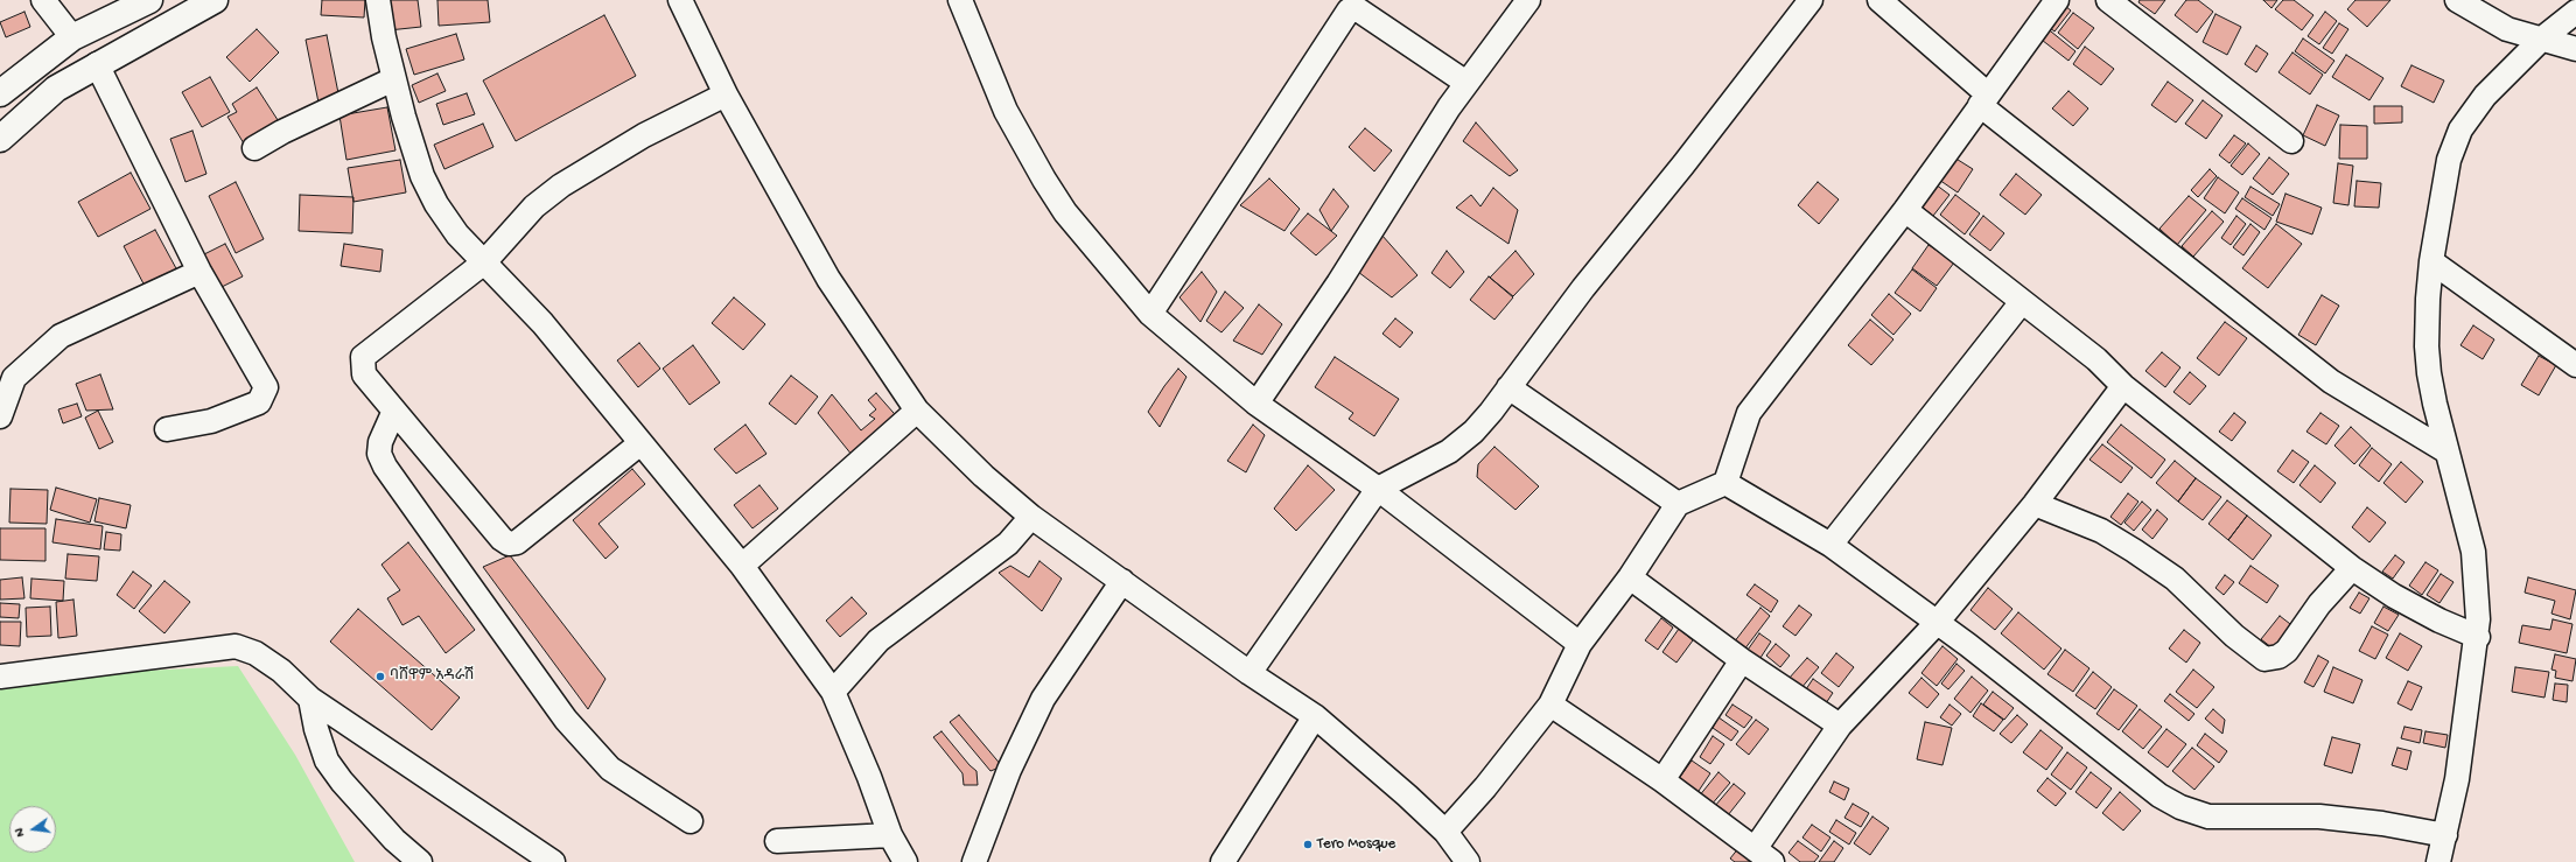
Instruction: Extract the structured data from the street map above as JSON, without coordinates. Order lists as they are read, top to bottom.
{
  "places": ["ባሸዋም አዳራሽ", "Tero Mosque"],
  "north": "left"
}
